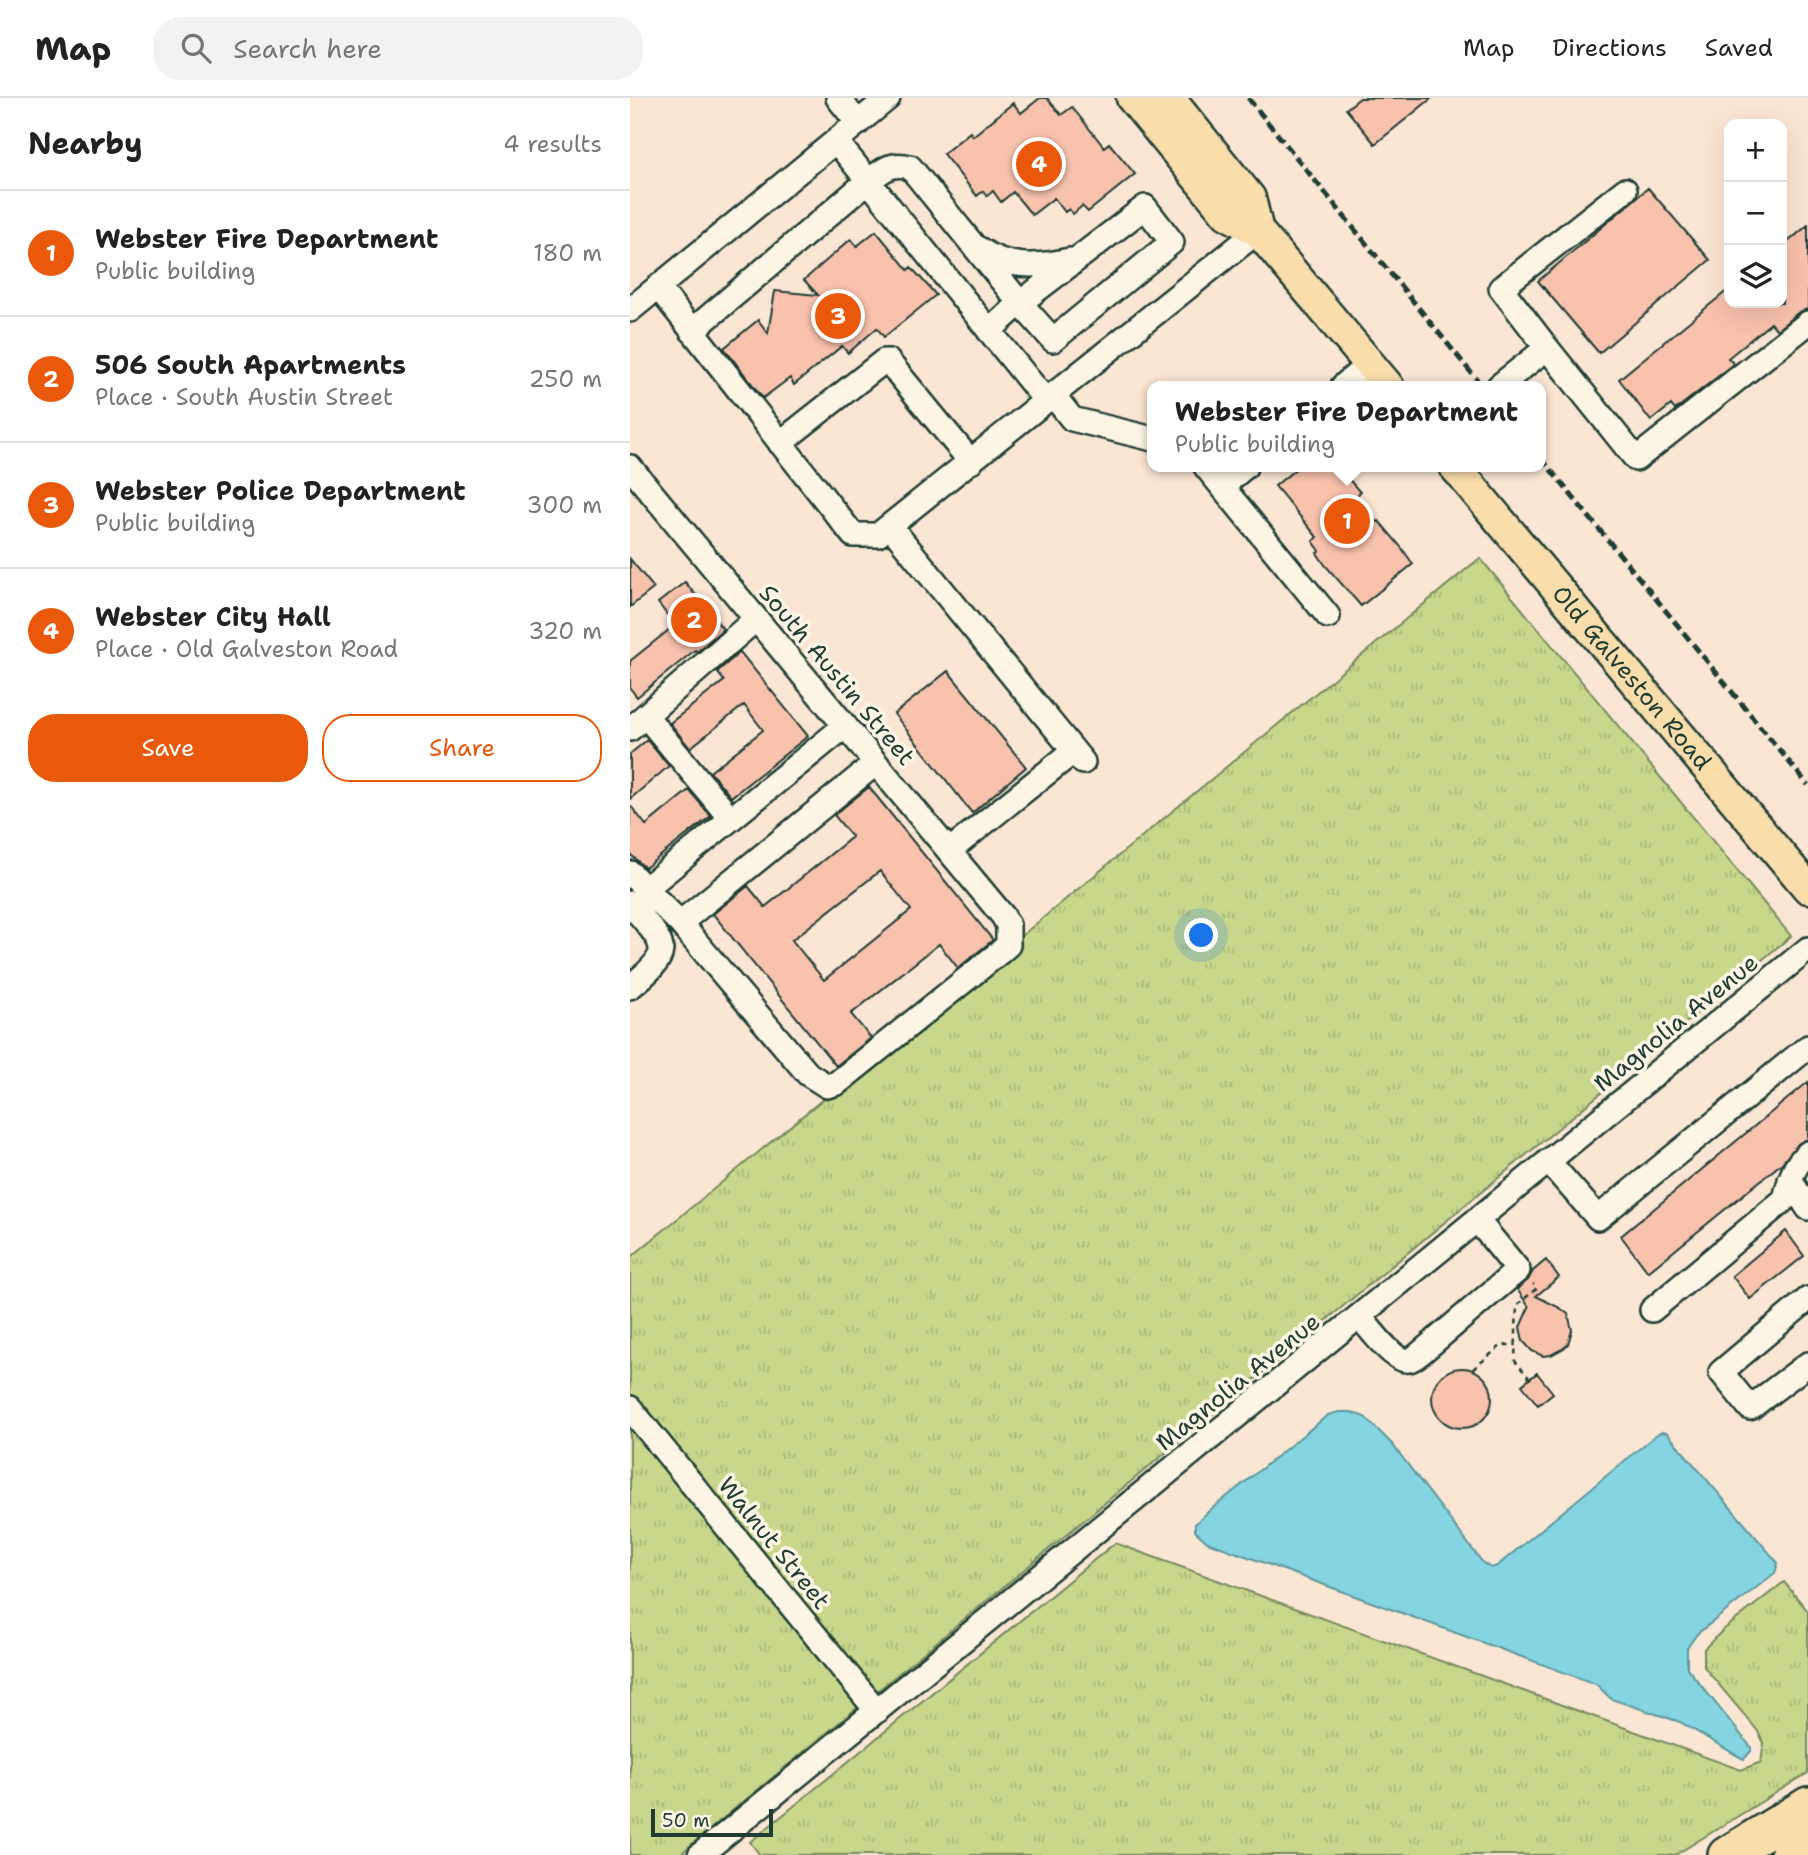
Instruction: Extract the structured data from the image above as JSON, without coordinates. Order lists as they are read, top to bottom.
{
  "streets": {
    "main road": ["Old Galveston Road"],
    "street": ["South Austin Street", "Magnolia Avenue", "Walnut Street"]
  },
  "crossings": [
    ["Magnolia Avenue", "Walnut Street"]
  ],
  "scale_bar": "50 m",
  "page": {
    "header": "Map",
    "search": "Search here",
    "nav": ["Map", "Directions", "Saved"],
    "heading": ["Nearby", "4 results"],
    "map_buttons": ["+", "−"],
    "pins": [
      "4",
      "3",
      "1",
      "2"
    ],
    "list": [
      {
        "mark": "1",
        "name": "Webster Fire Department",
        "note": "Public building",
        "value": "180 m"
      },
      {
        "mark": "2",
        "name": "506 South Apartments",
        "note": "Place · South Austin Street",
        "value": "250 m"
      },
      {
        "mark": "3",
        "name": "Webster Police Department",
        "note": "Public building",
        "value": "300 m"
      },
      {
        "mark": "4",
        "name": "Webster City Hall",
        "note": "Place · Old Galveston Road",
        "value": "320 m"
      }
    ],
    "popup": ["Webster Fire Department", "Public building"],
    "buttons": ["Save", "Share"],
    "scale": "50 m"
  }
}
